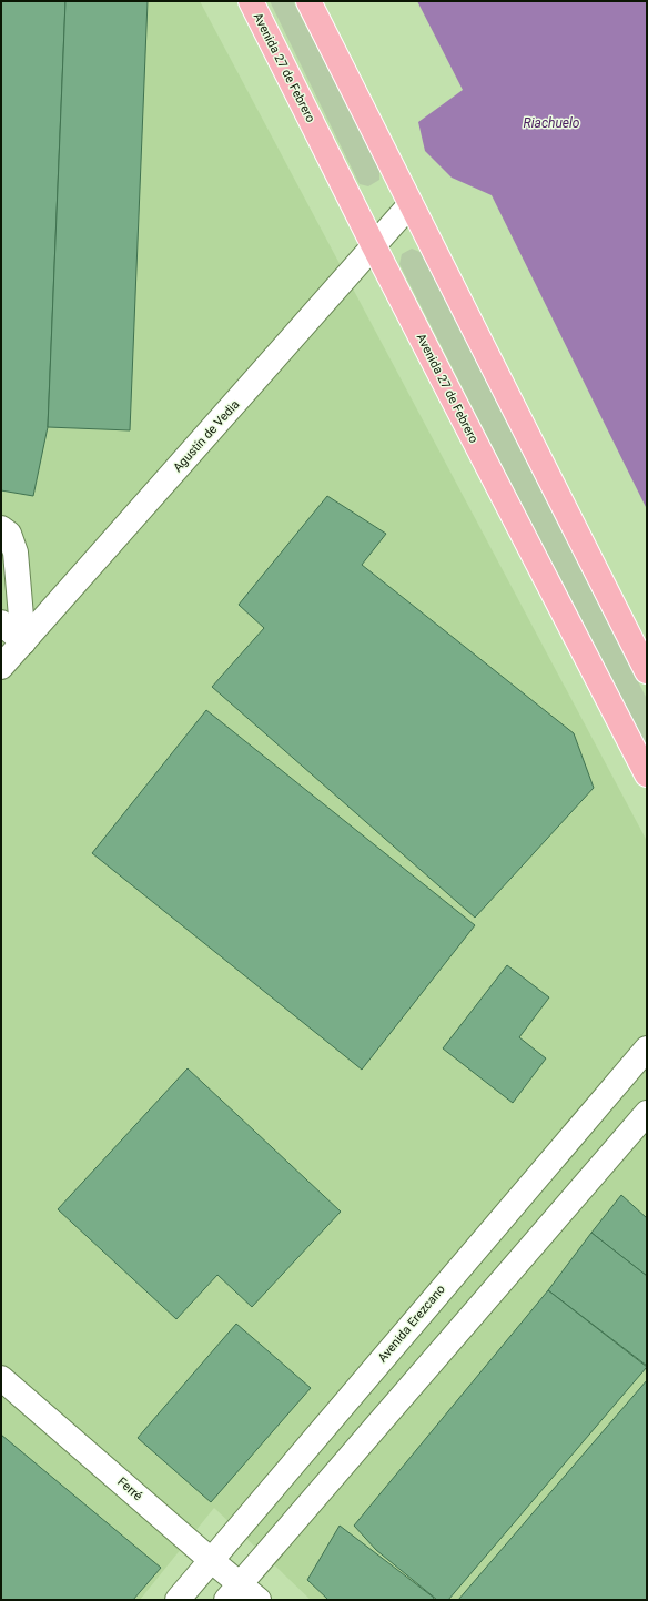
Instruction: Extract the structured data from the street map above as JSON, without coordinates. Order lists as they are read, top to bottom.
{
  "streets": {
    "main road": ["Avenida 27 de Febrero"],
    "street": ["Agustín de Vedia", "Avenida Erezcano", "Ferré"]
  },
  "crossings": [
    ["Avenida 27 de Febrero", "Agustín de Vedia"],
    ["Avenida Erezcano", "Ferré"]
  ],
  "water": ["Riachuelo"]
}
